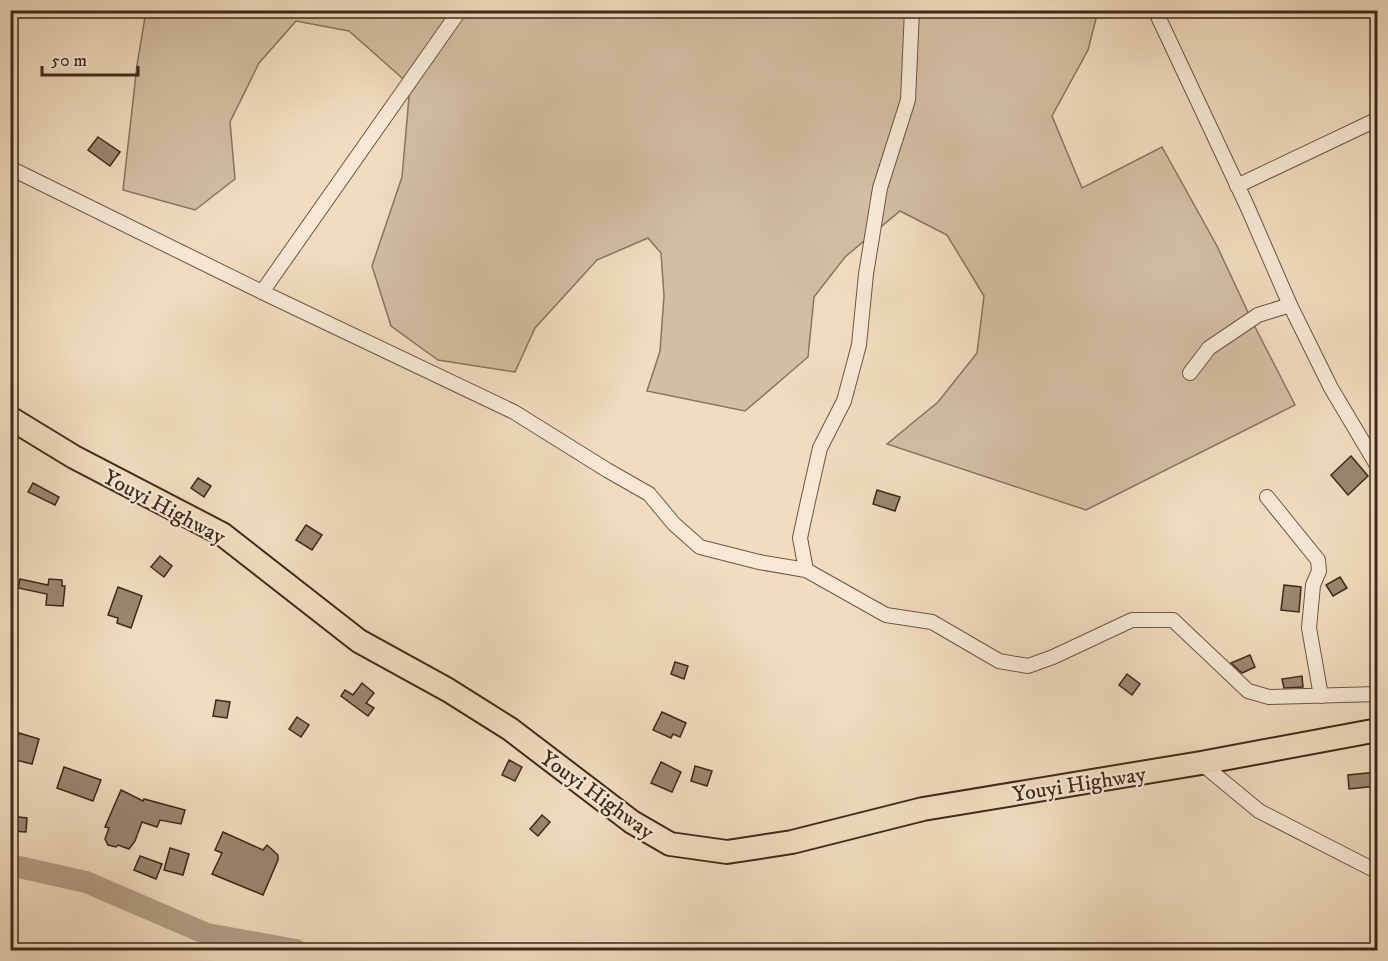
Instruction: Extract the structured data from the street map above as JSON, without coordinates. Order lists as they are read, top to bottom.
{
  "streets": {
    "main road": ["Youyi Highway"]
  },
  "scale_bar": "50 m"
}
